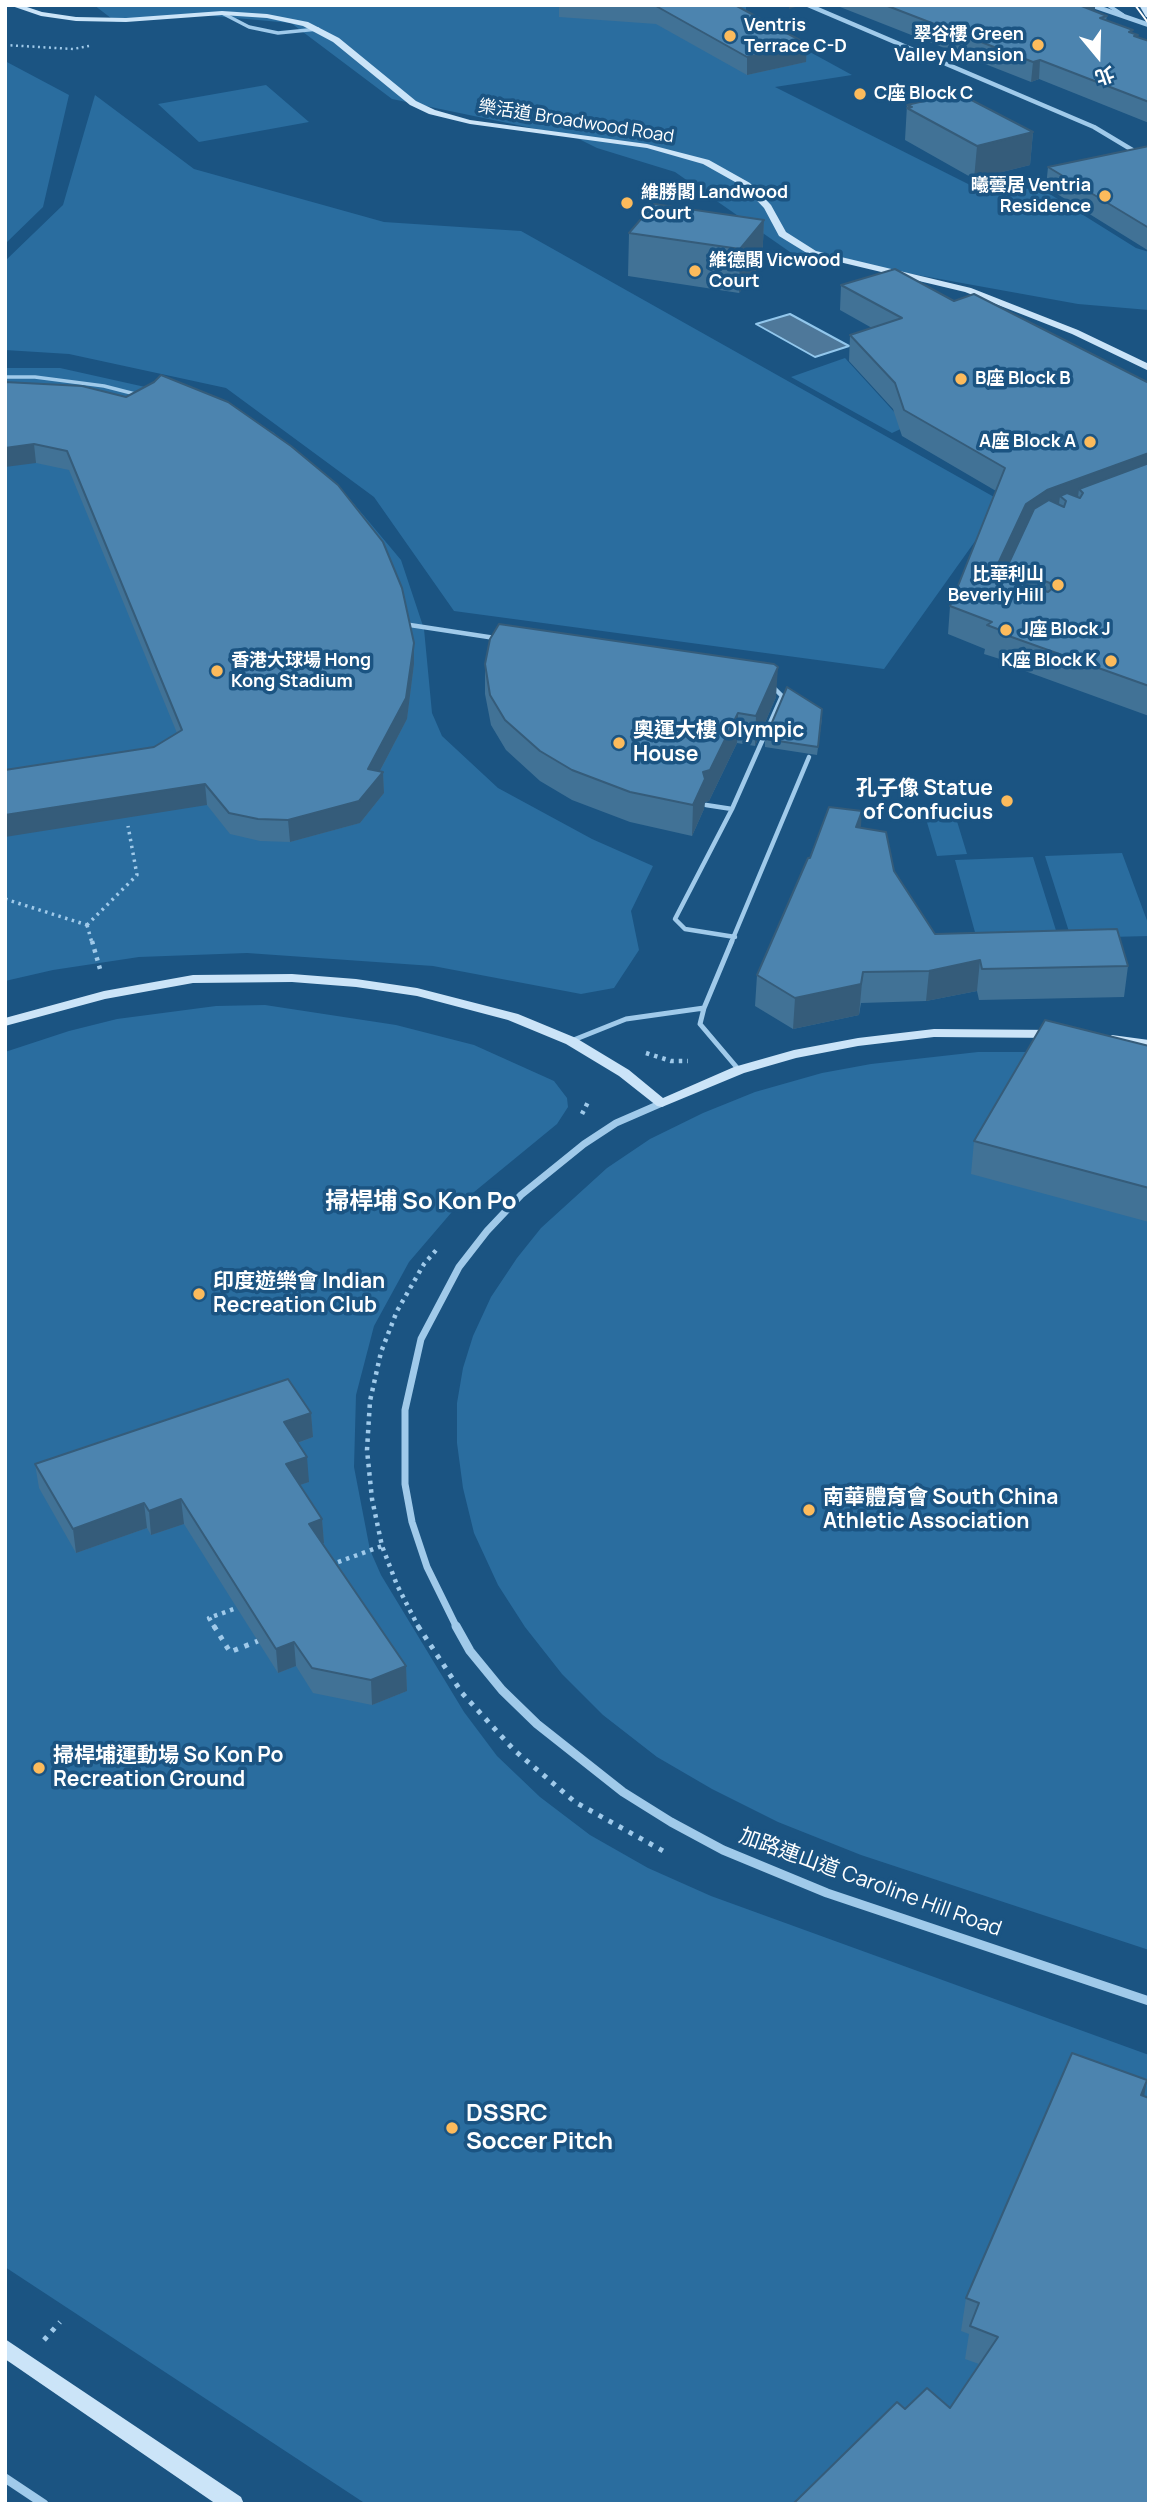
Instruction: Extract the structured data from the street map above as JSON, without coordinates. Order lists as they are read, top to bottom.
{
  "streets": {
    "street": ["樂活道 Broadwood Road", "加路連山道 Caroline Hill Road"]
  },
  "districts": ["掃桿埔 So Kon Po"],
  "places": [
    "Ventris Terrace C-D",
    "翠谷樓 Green Valley Mansion",
    "C座 Block C",
    "曦蕓居 Ventria Residence",
    "維勝閣 Landwood Court",
    "維德閣 Vicwood Court",
    "B座 Block B",
    "A座 Block A",
    "比華利山 Beverly Hill",
    "J座 Block J",
    "K座 Block K",
    "香港大球場 Hong Kong Stadium",
    "奧運大樓 Olympic House",
    "孔子像 Statue of Confucius",
    "印度遊樂會 Indian Recreation Club",
    "南華體育會 South China Athletic Association",
    "掃桿埔運動場 So Kon Po Recreation Ground",
    "DSSRC Soccer Pitch"
  ],
  "north": "bottom"
}
